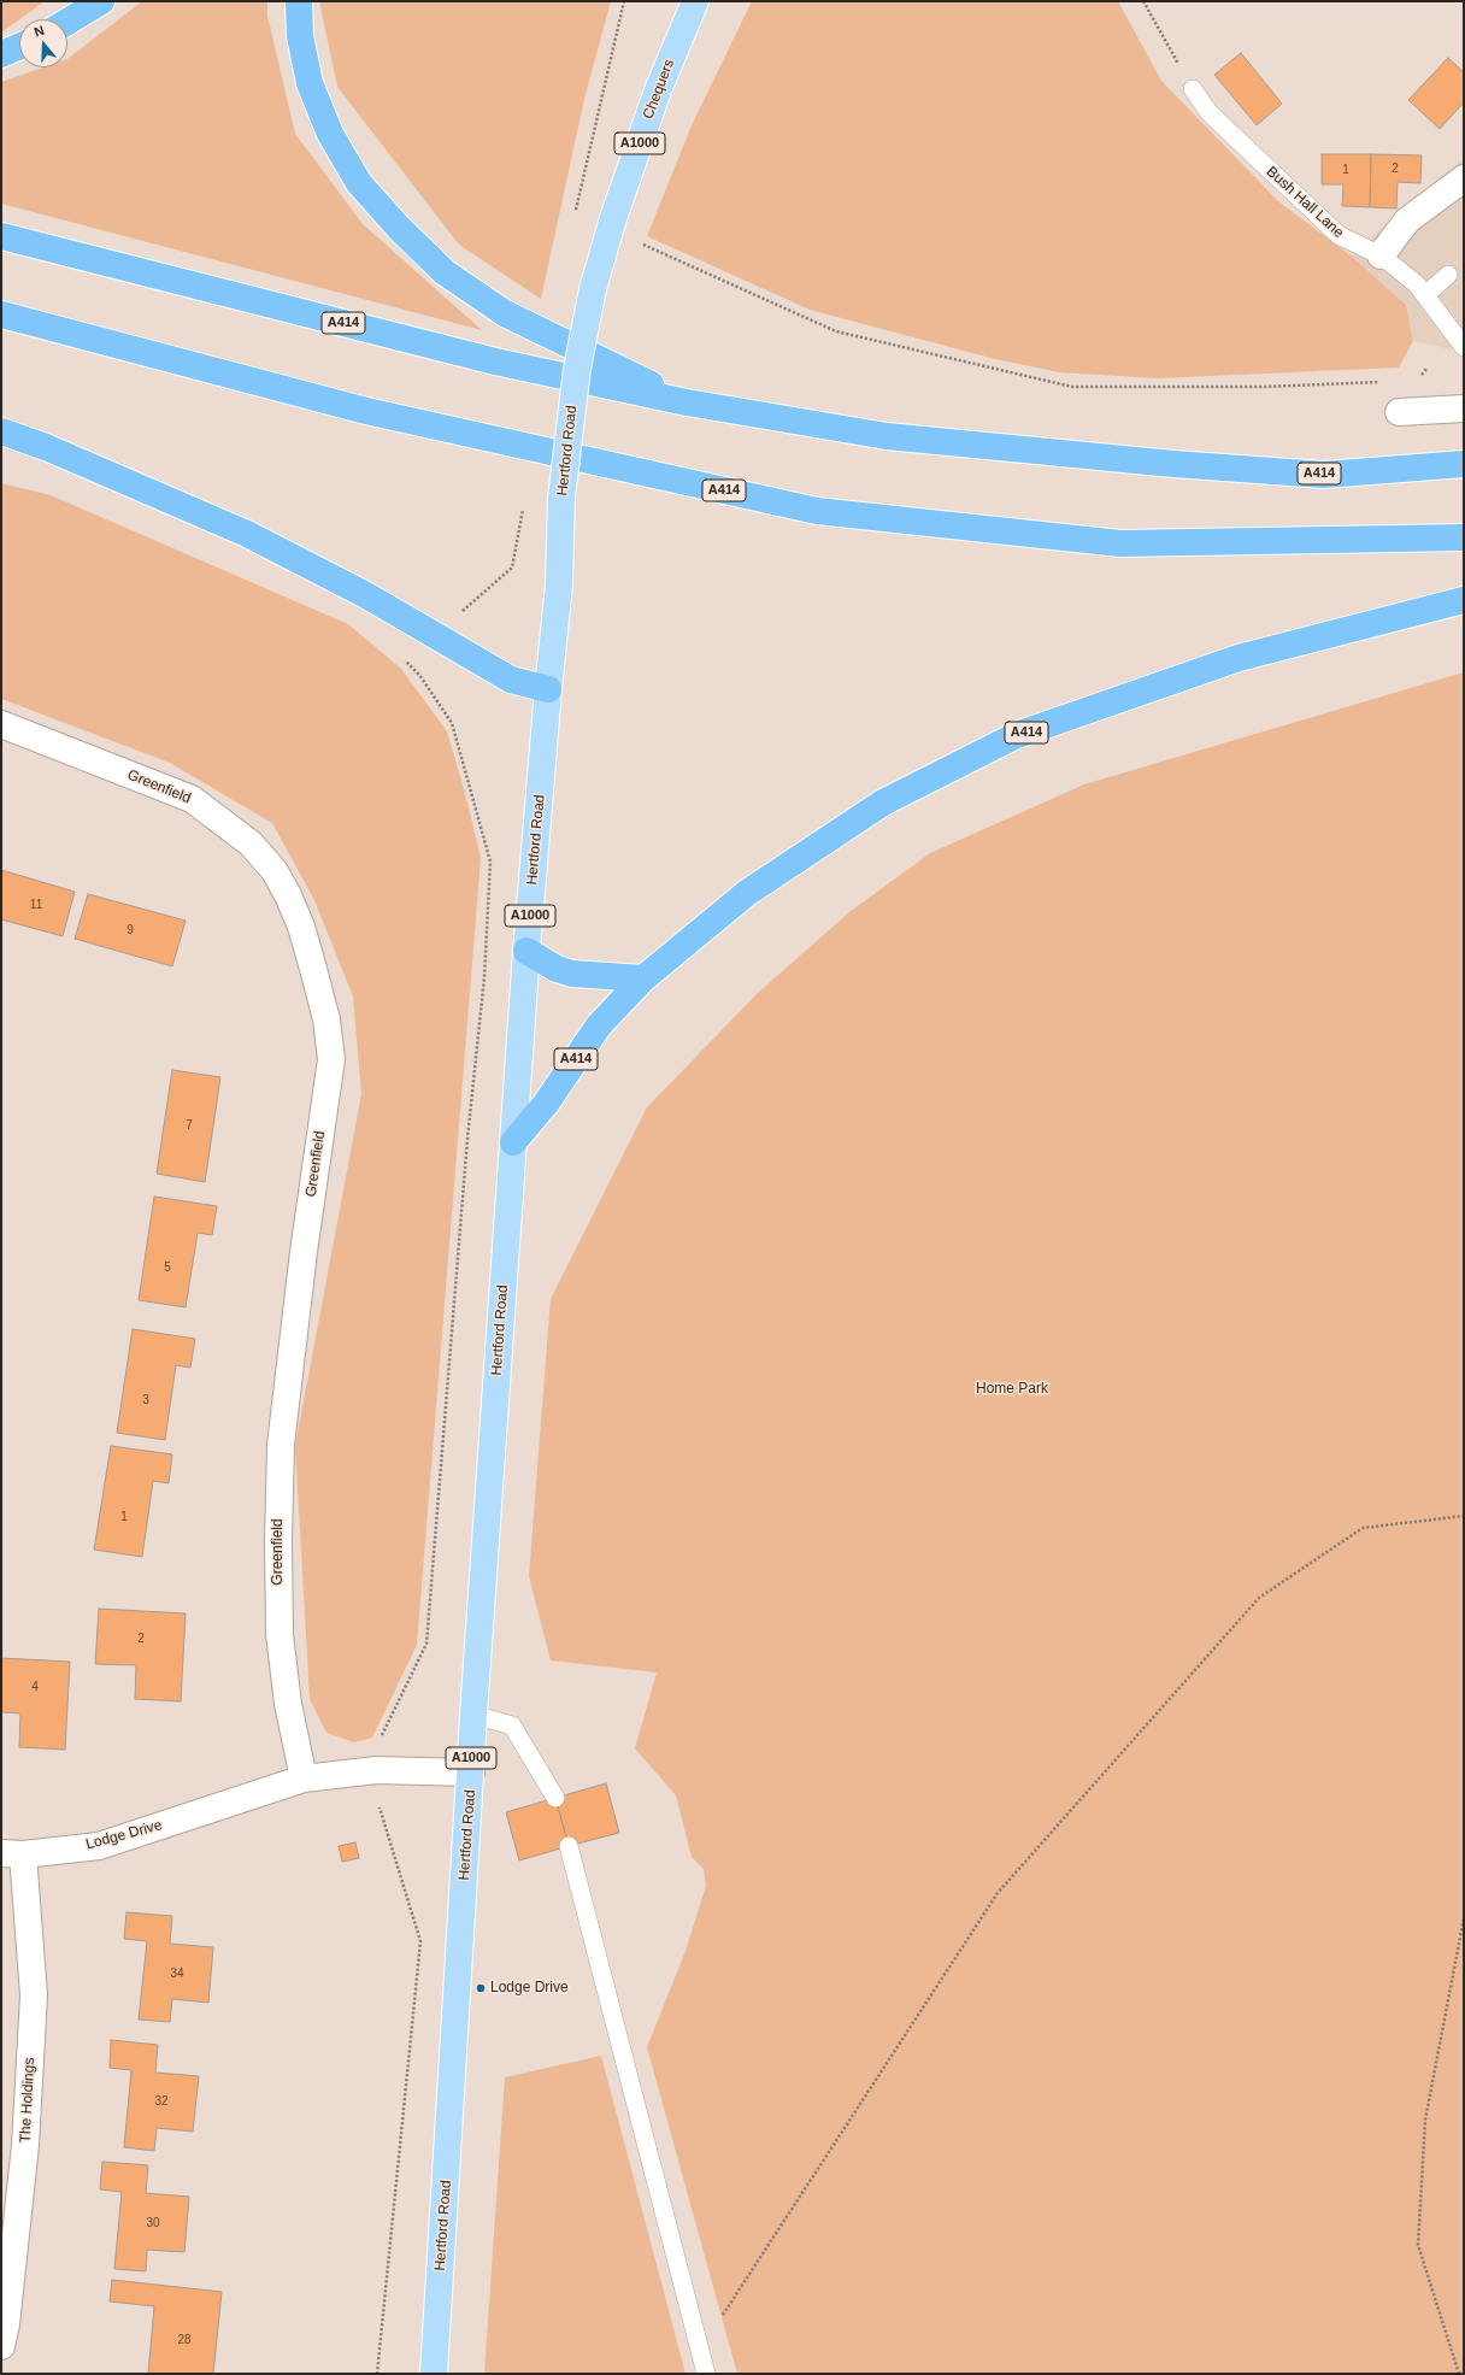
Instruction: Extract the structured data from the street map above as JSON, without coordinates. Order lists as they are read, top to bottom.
{
  "streets": {
    "highway": ["A414"],
    "main road": ["Chequers", "A1000", "Hertford Road"],
    "street": ["Greenfield", "Lodge Drive", "The Holdings"],
    "lane": ["Bush Hall Lane"]
  },
  "crossings": [
    ["Chequers", "Hertford Road"],
    ["A414", "Hertford Road"],
    ["Hertford Road", "Lodge Drive"],
    ["Greenfield", "Lodge Drive"],
    ["Lodge Drive", "The Holdings"]
  ],
  "parks": ["Home Park"],
  "places": ["Lodge Drive"],
  "house_numbers": [
    "2",
    "1",
    "11",
    "9",
    "7",
    "5",
    "3",
    "1",
    "2",
    "4",
    "34",
    "32",
    "30",
    "28"
  ],
  "north": "top"
}
